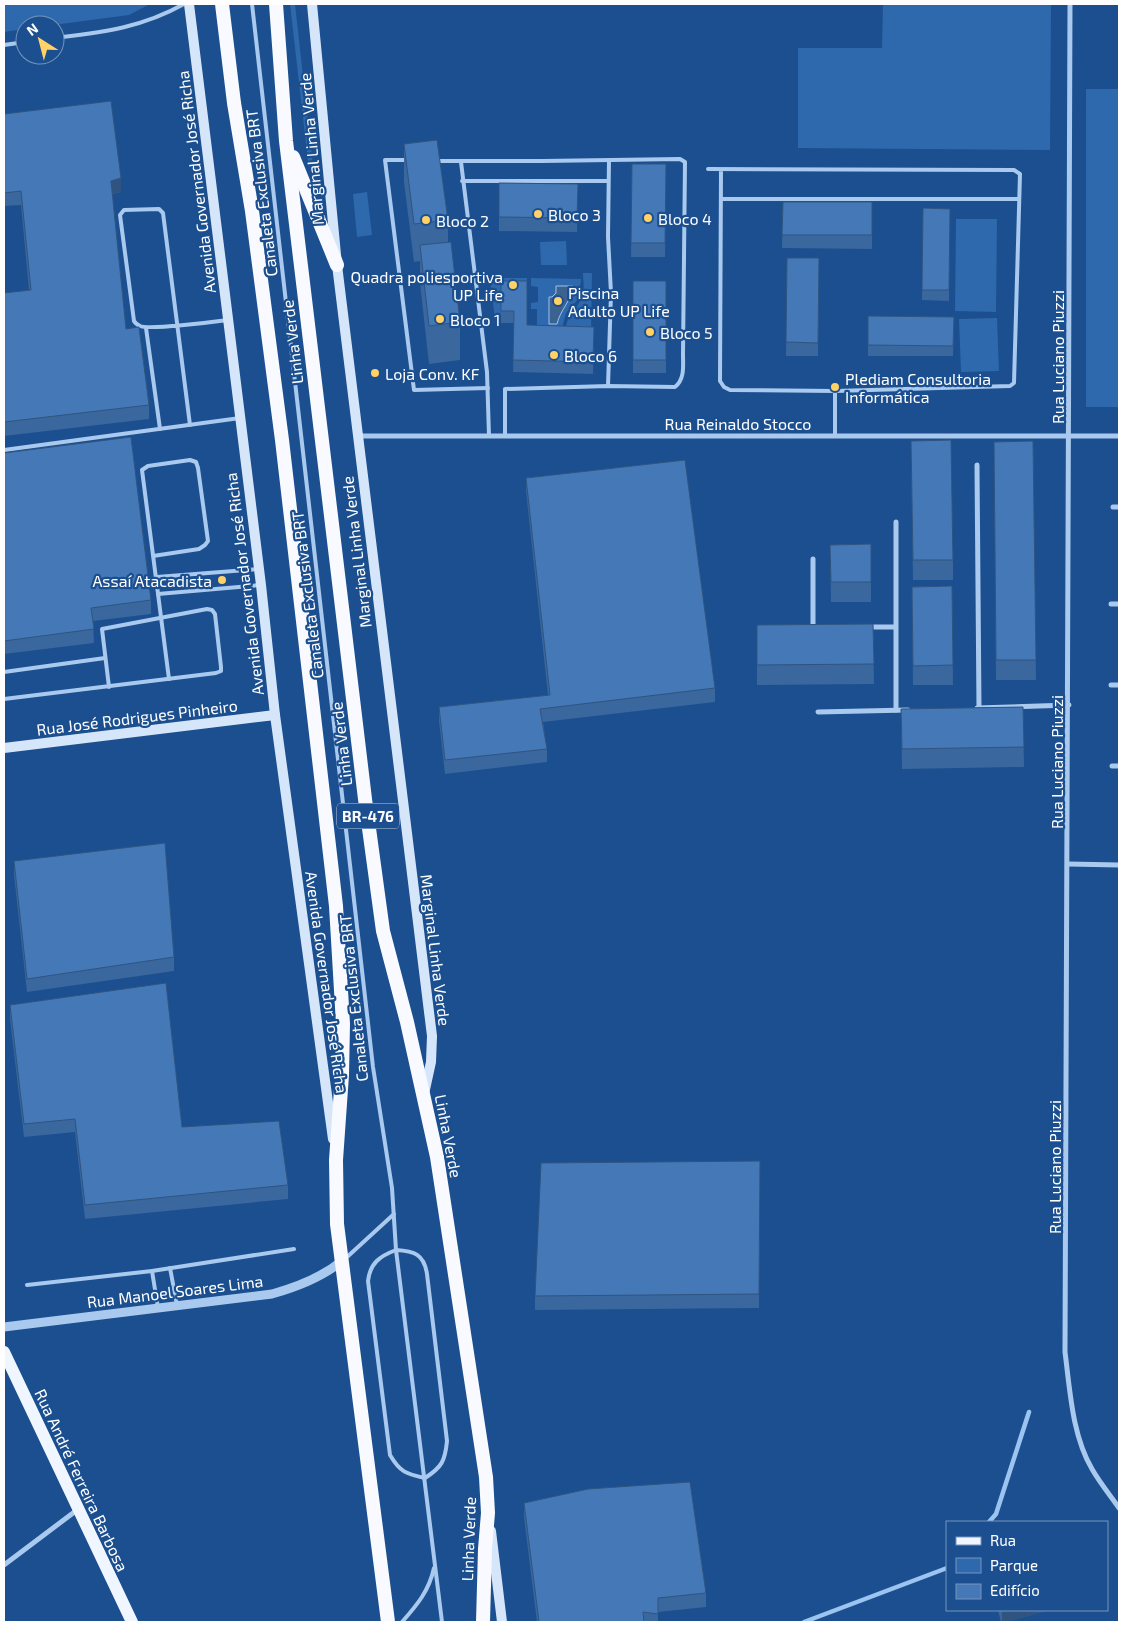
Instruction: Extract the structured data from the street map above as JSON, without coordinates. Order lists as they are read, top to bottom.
{
  "streets": {
    "highway": ["Linha Verde", "BR-476"],
    "main road": [
      "Marginal Linha Verde",
      "Avenida Governador José Richa",
      "Rua José Rodrigues Pinheiro",
      "Rua André Ferreira Barbosa"
    ],
    "street": ["Rua Luciano Piuzzi", "Rua Reinaldo Stocco", "Rua Manoel Soares Lima"],
    "lane": ["Canaleta Exclusiva BRT"]
  },
  "crossings": [
    ["Marginal Linha Verde", "Linha Verde"],
    ["Marginal Linha Verde", "Rua Reinaldo Stocco"],
    ["Avenida Governador José Richa", "Linha Verde"],
    ["Avenida Governador José Richa", "Rua José Rodrigues Pinheiro"],
    ["Linha Verde", "Rua Manoel Soares Lima"],
    ["Rua Luciano Piuzzi", "Rua Reinaldo Stocco"]
  ],
  "places": [
    "Bloco 3",
    "Bloco 4",
    "Bloco 2",
    "Quadra poliesportiva UP Life",
    "Piscina Adulto UP Life",
    "Bloco 1",
    "Bloco 5",
    "Bloco 6",
    "Loja Conv. KF",
    "Plediam Consultoria Informática",
    "Assaí Atacadista"
  ],
  "legend": ["Rua", "Parque", "Edifício"],
  "north": "top left"
}
